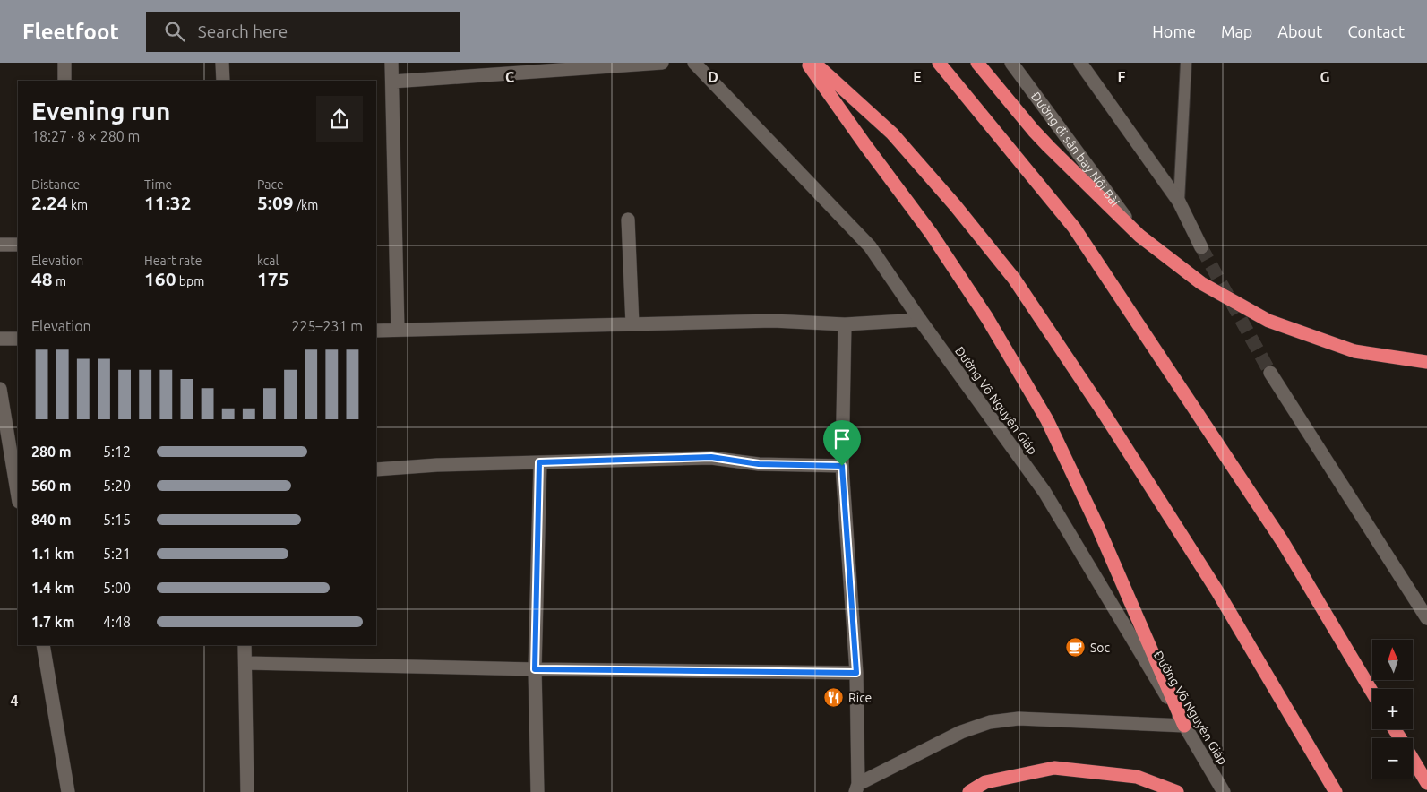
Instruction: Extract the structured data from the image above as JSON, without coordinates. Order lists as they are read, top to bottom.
{
  "streets": {
    "street": ["Đường đi sân bay Nội Bài", "Đường Võ Nguyên Giáp"]
  },
  "places": {
    "cafe": ["Soc"],
    "restaurant": ["Rice"]
  },
  "north": "top",
  "page": {
    "header": "Fleetfoot",
    "search": "Search here",
    "nav": [
      "Home",
      "Map",
      "About",
      "Contact"
    ],
    "heading": ["Evening run", "18:27 · 8 × 280 m"],
    "stats": [
      ["Distance", "2.24 km"],
      ["Time", "11:32"],
      ["Pace", "5:09 /km"],
      ["Elevation", "48 m"],
      ["Heart rate", "160 bpm"],
      ["kcal", "175"]
    ],
    "chart": ["Elevation", "225–231 m"],
    "list": [
      {
        "name": "280 m",
        "note": "5:12"
      },
      {
        "name": "560 m",
        "note": "5:20"
      },
      {
        "name": "840 m",
        "note": "5:15"
      },
      {
        "name": "1.1 km",
        "note": "5:21"
      },
      {
        "name": "1.4 km",
        "note": "5:00"
      },
      {
        "name": "1.7 km",
        "note": "4:48"
      }
    ],
    "map_buttons": ["+", "−"]
  },
  "grid": {
    "columns": [
      "C",
      "D",
      "E",
      "F",
      "G"
    ],
    "rows": ["4"]
  }
}
